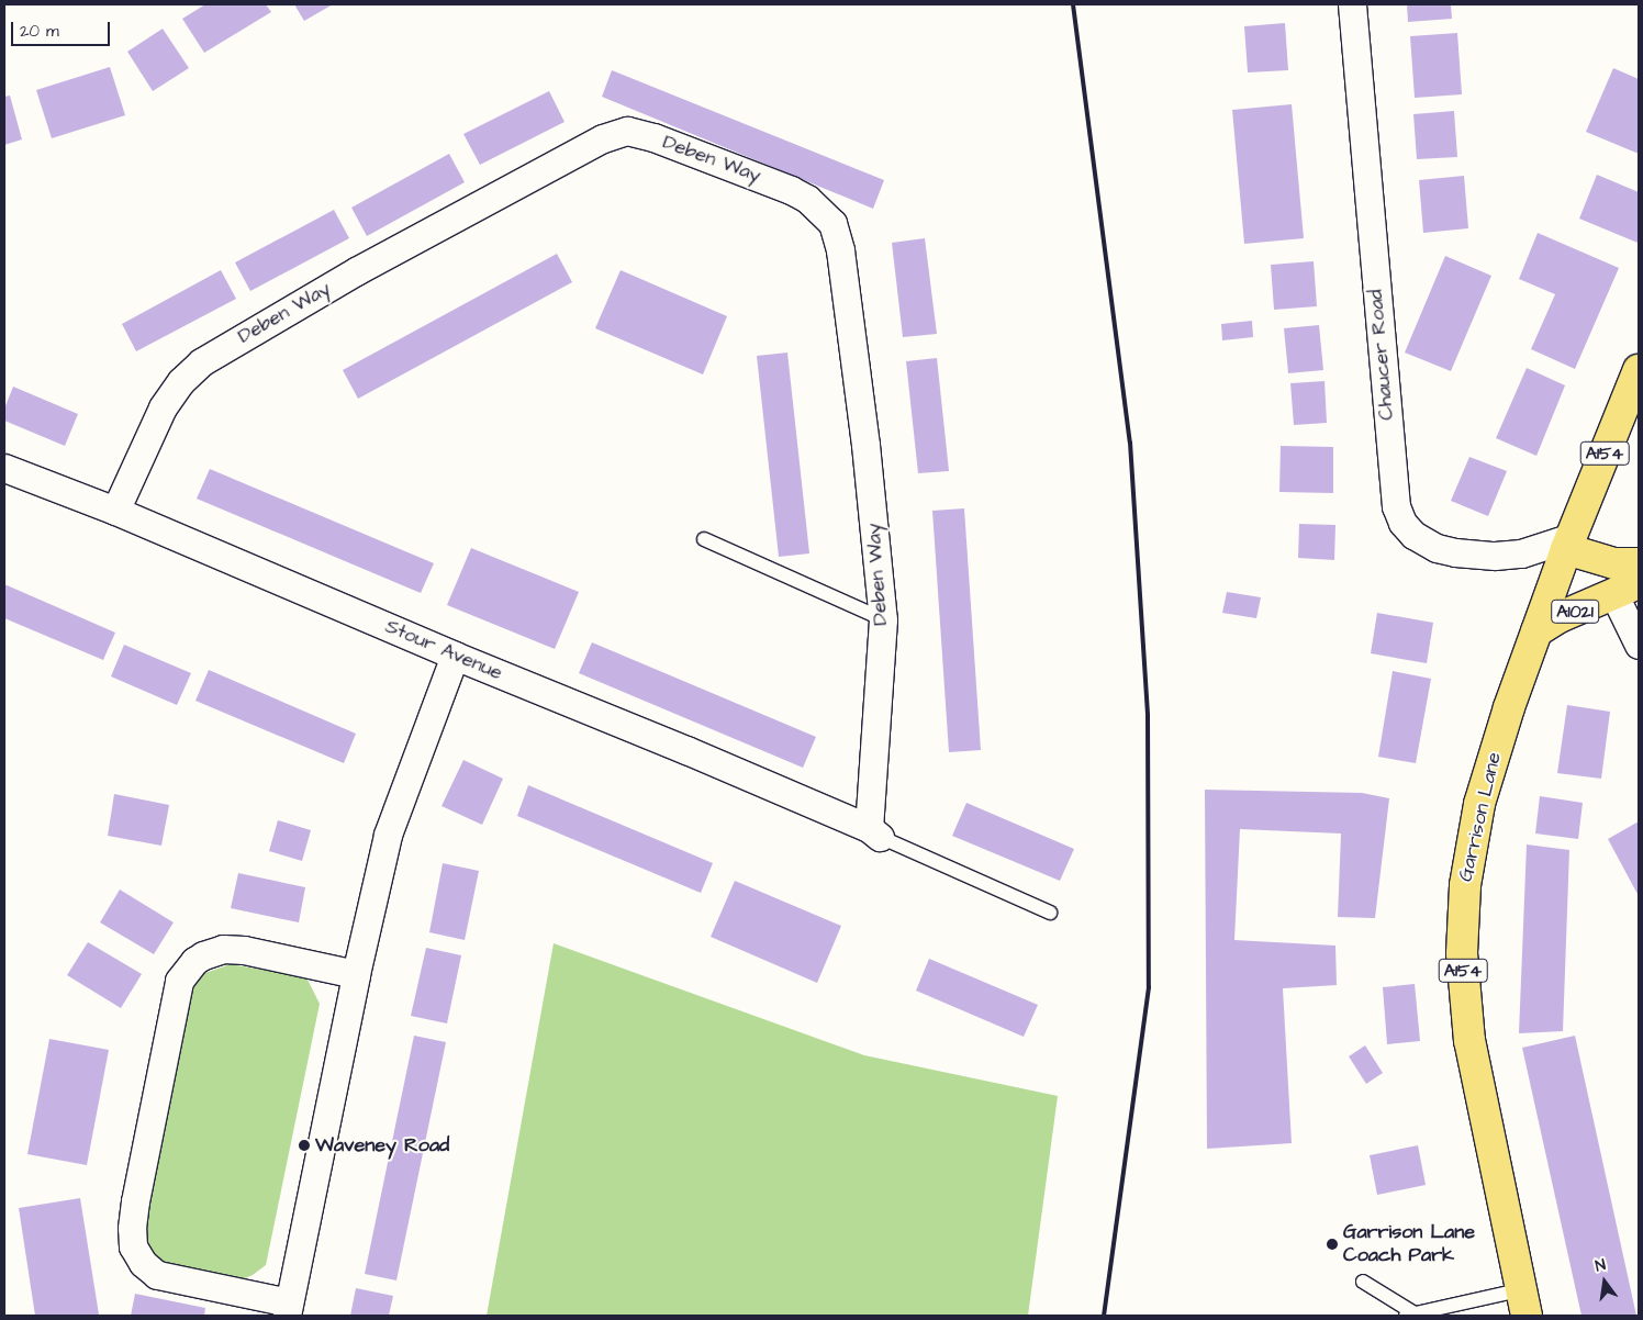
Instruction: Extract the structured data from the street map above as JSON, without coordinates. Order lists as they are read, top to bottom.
{
  "streets": {
    "main road": ["A154", "A1021", "Garrison Lane"],
    "street": ["Deben Way", "Chaucer Road", "Stour Avenue"]
  },
  "crossings": [
    ["Deben Way", "Stour Avenue"],
    ["Chaucer Road", "Garrison Lane"],
    ["A1021", "Garrison Lane"]
  ],
  "places": ["Waveney Road", "Garrison Lane Coach Park"],
  "scale_bar": "20 m",
  "north": "top"
}
